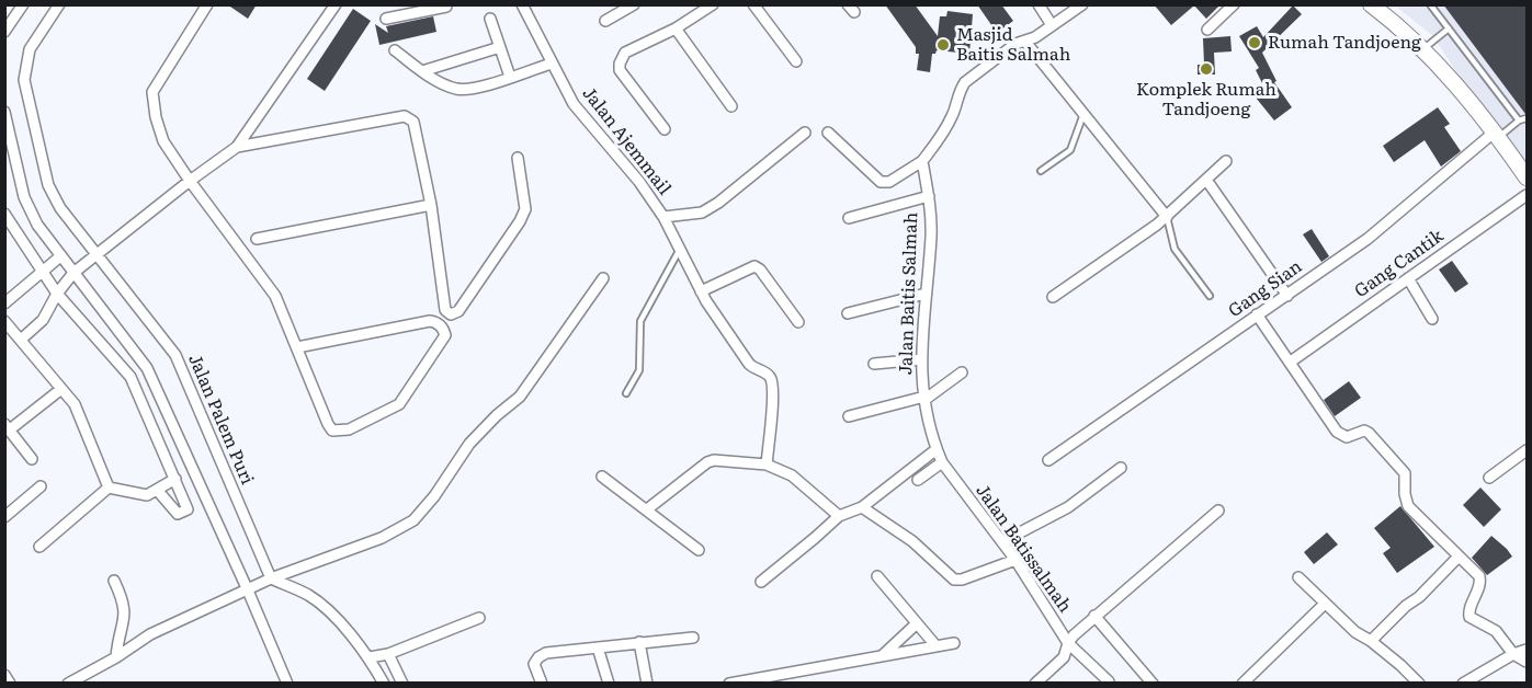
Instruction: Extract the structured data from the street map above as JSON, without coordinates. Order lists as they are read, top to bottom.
{
  "streets": {
    "street": [
      "Jalan Ajemmail",
      "Gang Cantik",
      "Gang Sian",
      "Jalan Baitis Salmah",
      "Jalan Palem Puri",
      "Jalan Batissalmah"
    ]
  },
  "crossings": [
    ["Jalan Baitis Salmah", "Jalan Batissalmah"]
  ],
  "places": ["Rumah Tandjoeng", "Masjid Baitis Salmah", "Komplek Rumah Tandjoeng"]
}
